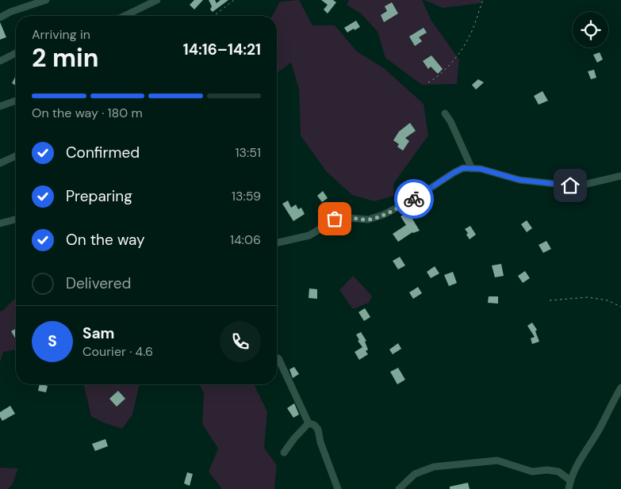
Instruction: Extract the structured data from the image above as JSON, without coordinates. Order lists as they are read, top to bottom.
{
  "page": {
    "heading": ["2 min", "Arriving in", "14:16–14:21"],
    "panel": ["Sam", "Courier · 4.6"],
    "bar": "On the way · 180 m",
    "list": [
      ["Confirmed", "13:51"],
      ["Preparing", "13:59"],
      ["On the way", "14:06"],
      "Delivered"
    ],
    "round": "S"
  }
}
